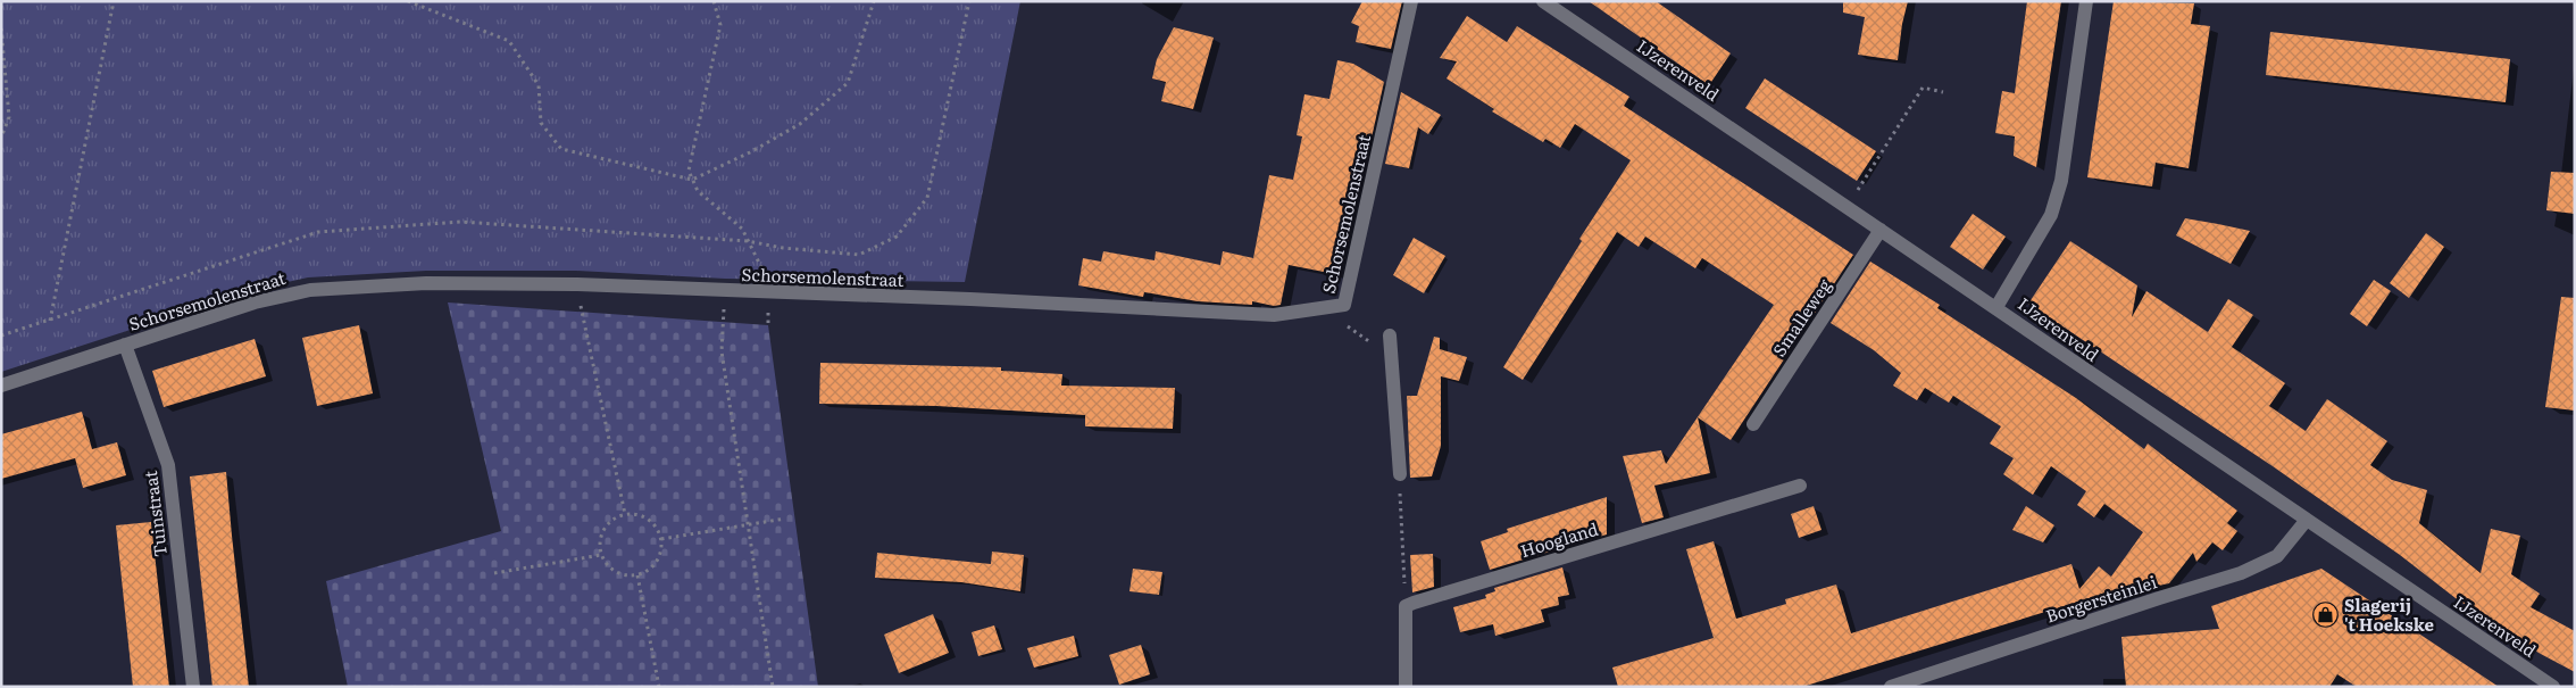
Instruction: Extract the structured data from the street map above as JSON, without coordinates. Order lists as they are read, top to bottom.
{
  "streets": {
    "street": [
      "IJzerenveld",
      "Schorsemolenstraat",
      "Smalleweg",
      "Tuinstraat",
      "Hoogland",
      "Borgersteinlei"
    ]
  },
  "crossings": [
    ["IJzerenveld", "Smalleweg"],
    ["IJzerenveld", "Borgersteinlei"],
    ["Schorsemolenstraat", "Tuinstraat"]
  ],
  "places": {
    "shop": ["Slagerij 't Hoekske"]
  }
}
